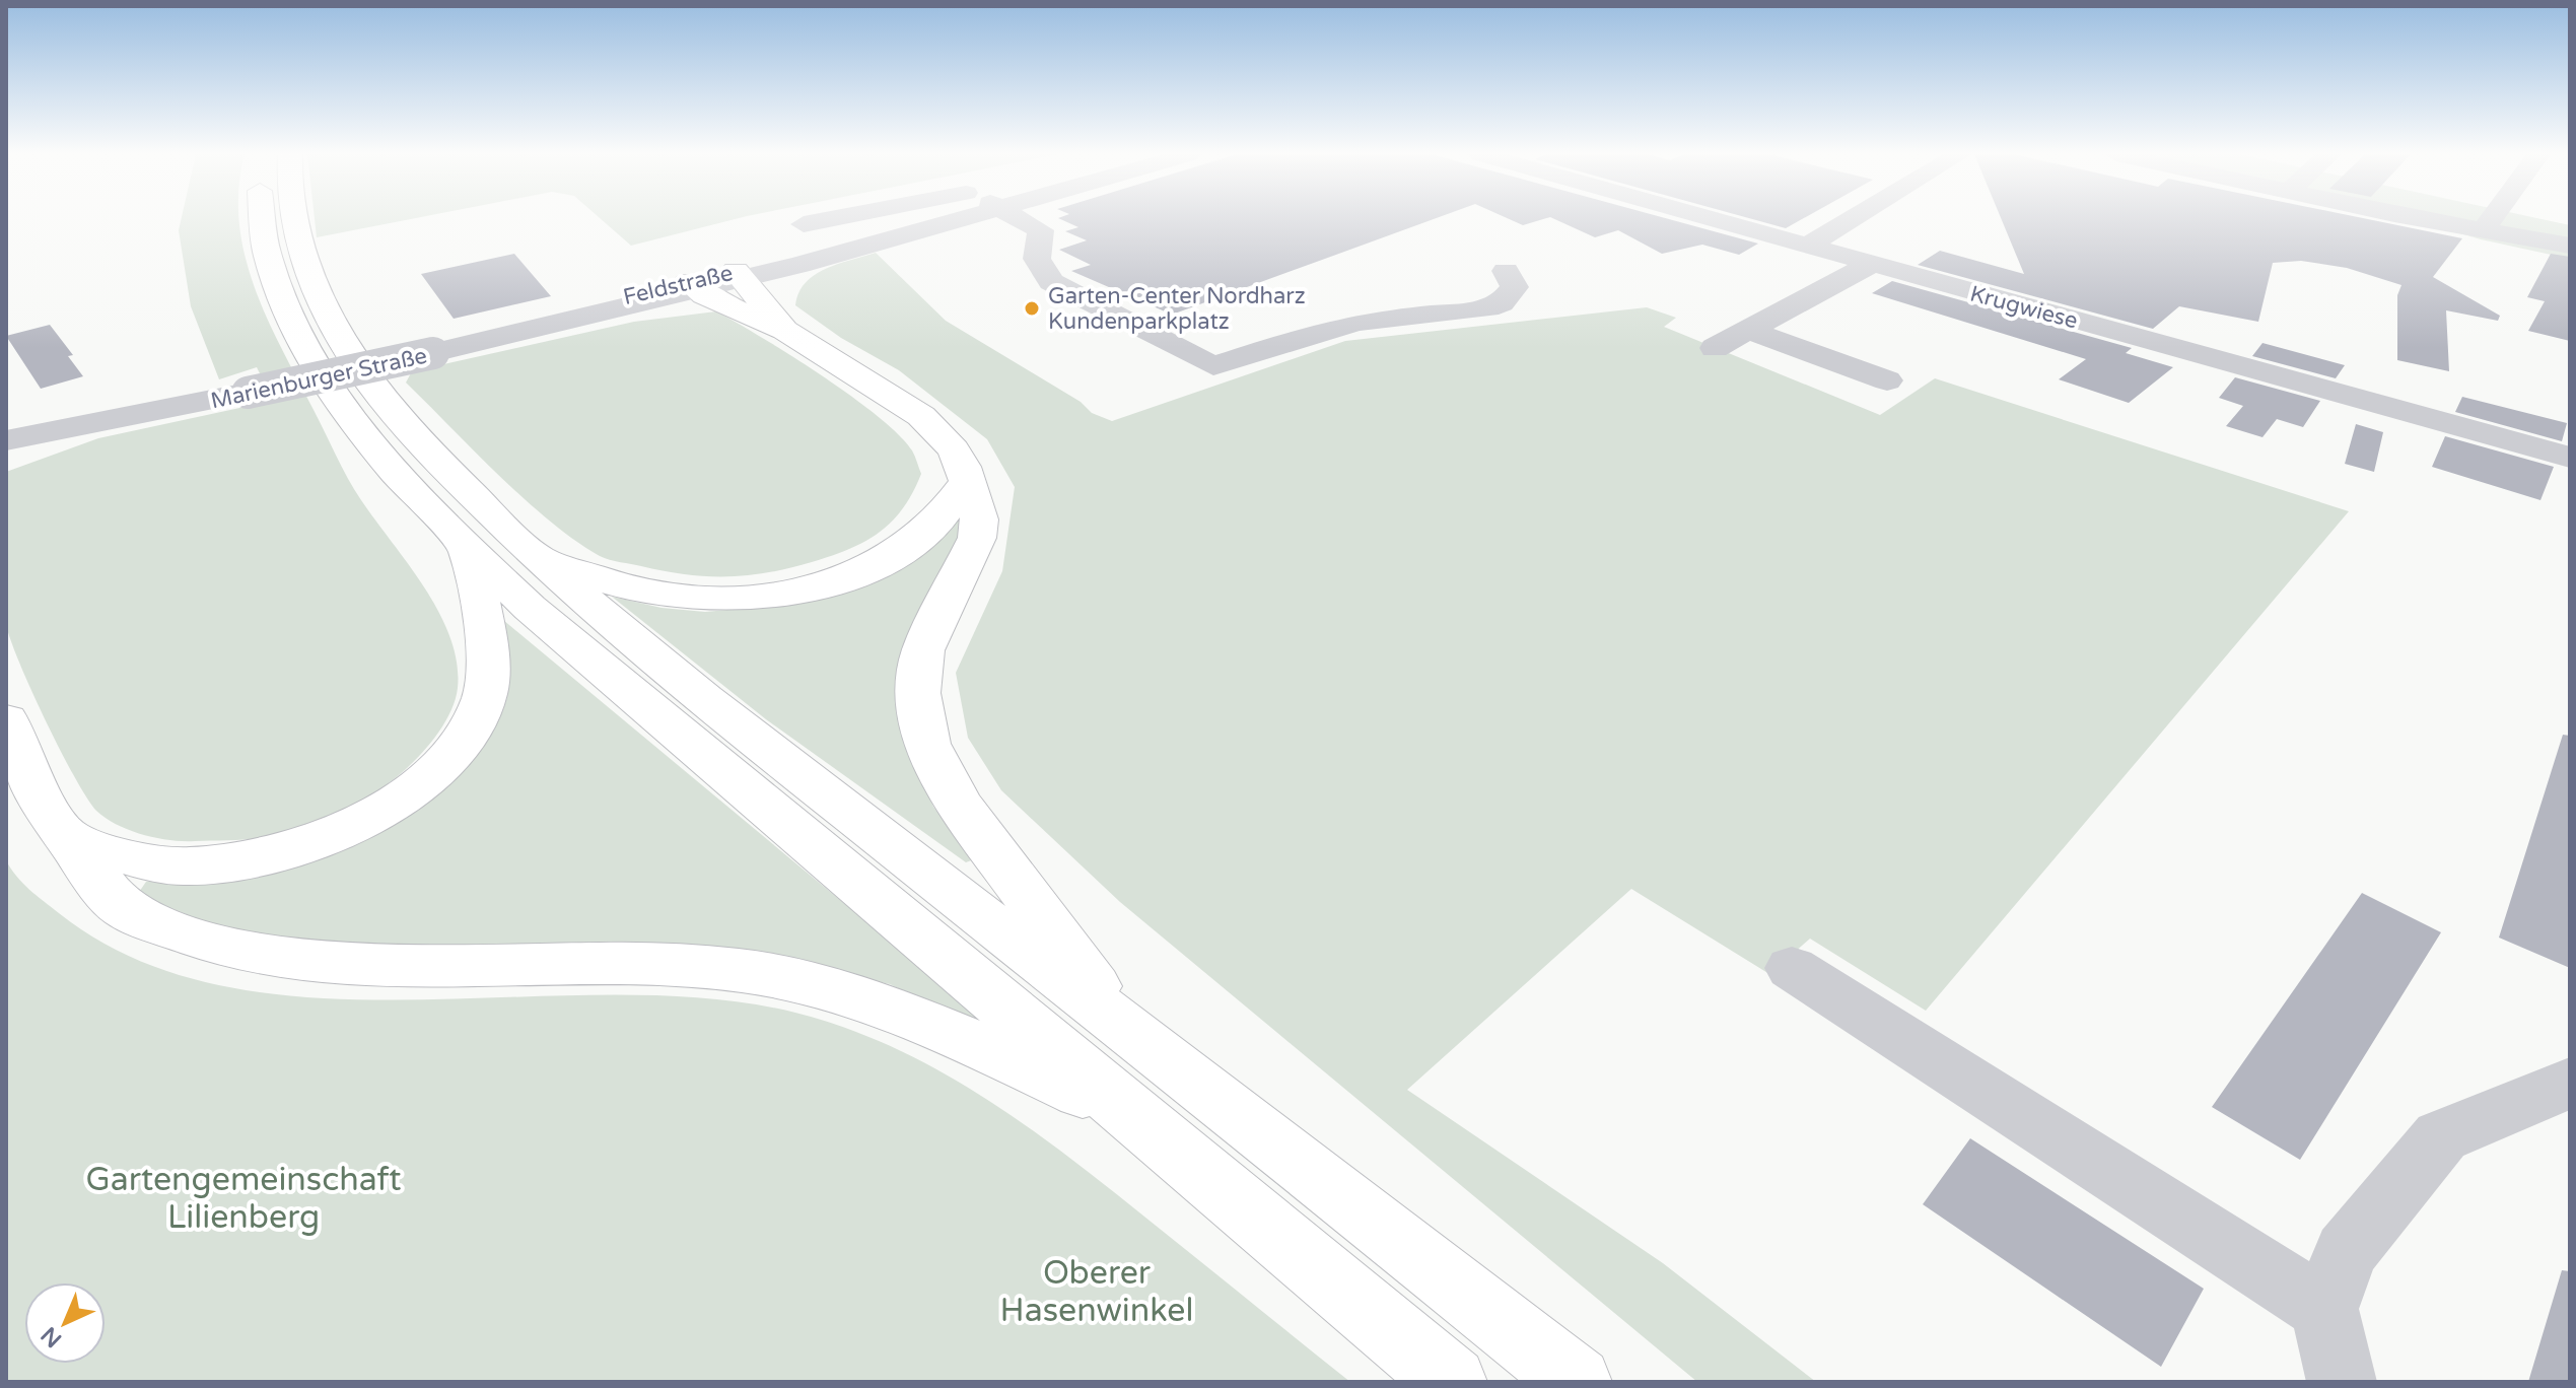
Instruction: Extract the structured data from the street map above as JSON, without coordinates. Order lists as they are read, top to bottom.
{
  "streets": {
    "street": ["Feldstraße", "Krugwiese", "Marienburger Straße"]
  },
  "crossings": [
    ["Feldstraße", "Marienburger Straße"]
  ],
  "parks": ["Gartengemeinschaft Lilienberg", "Oberer Hasenwinkel"],
  "places": ["Garten-Center Nordharz Kundenparkplatz"],
  "north": "bottom left"
}
